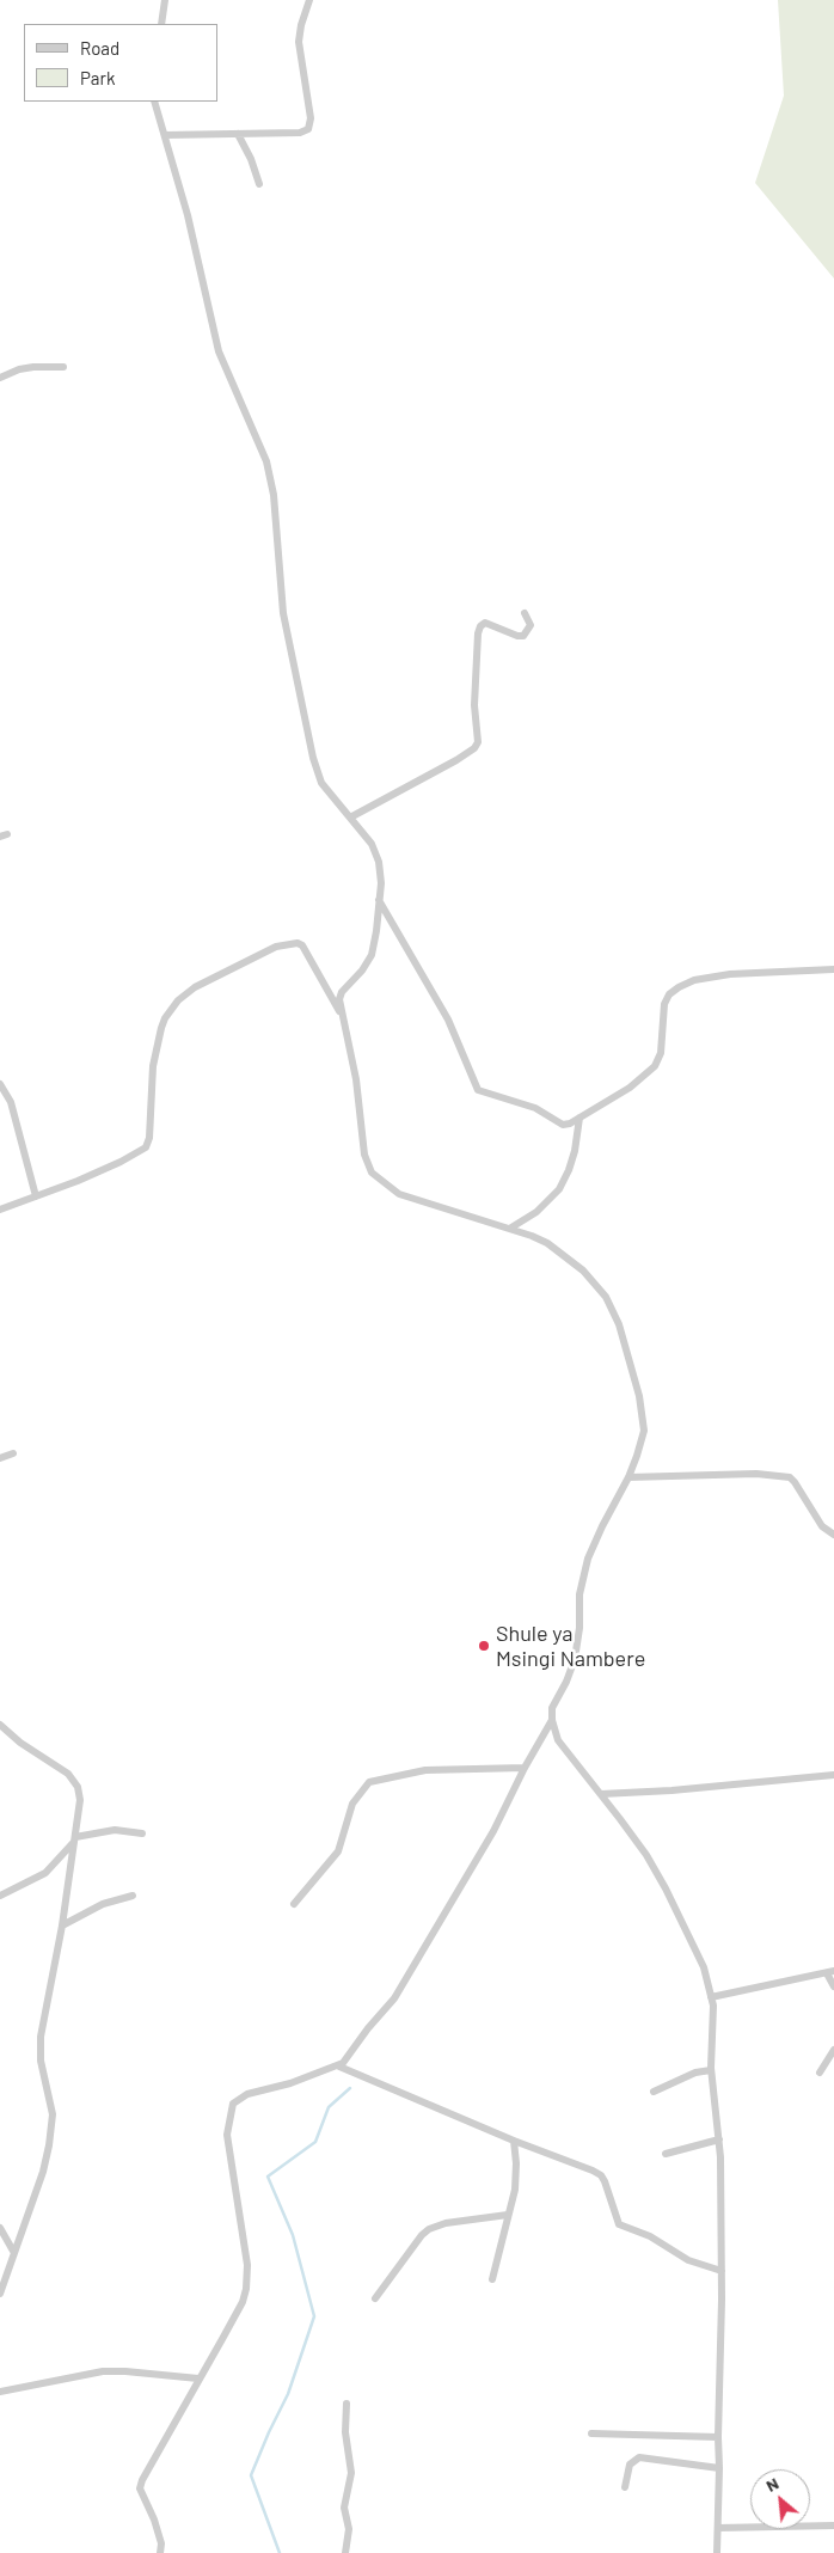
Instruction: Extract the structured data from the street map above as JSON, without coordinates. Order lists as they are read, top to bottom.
{
  "places": ["Shule ya Msingi Nambere"],
  "legend": ["Road", "Park"],
  "north": "top left"
}
